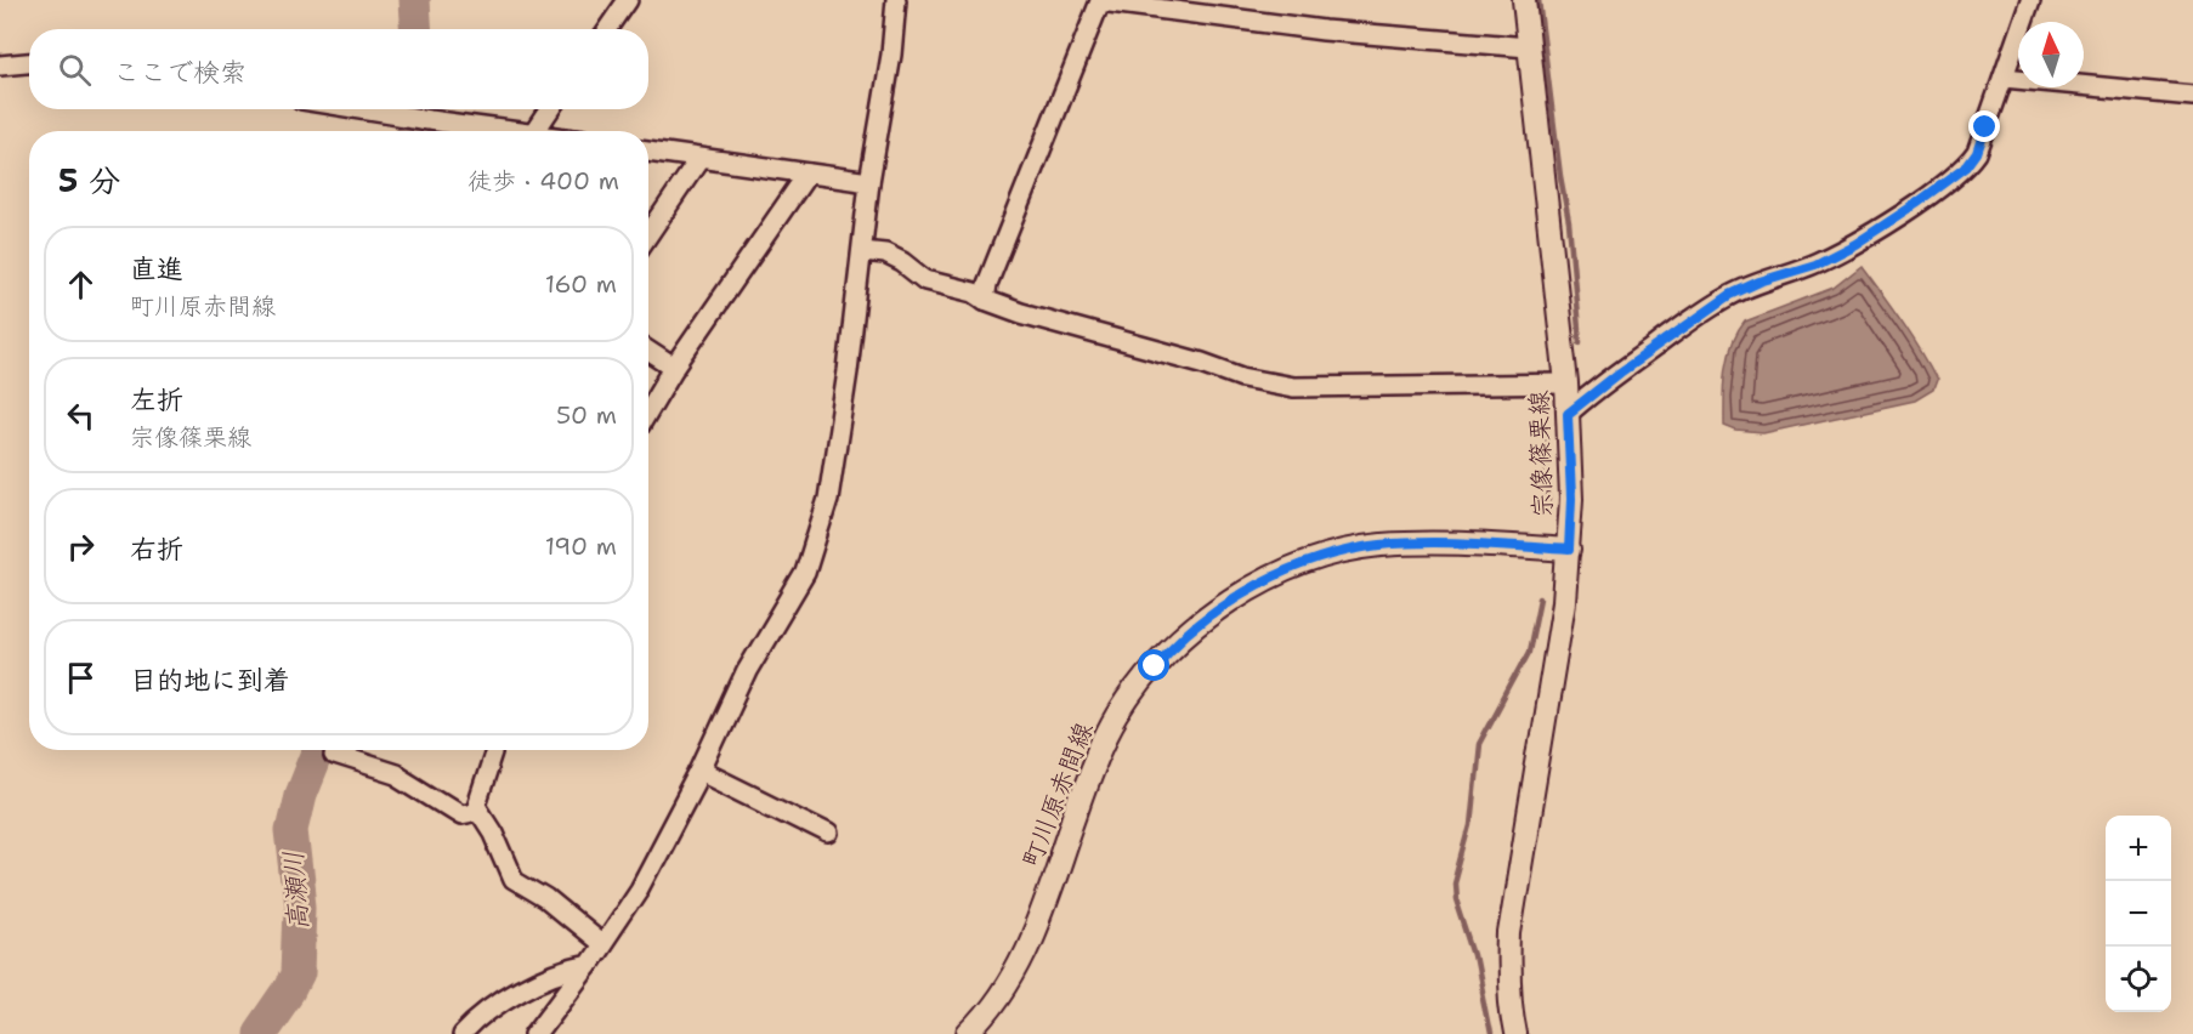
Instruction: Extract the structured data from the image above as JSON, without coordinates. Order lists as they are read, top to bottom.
{
  "streets": {
    "main road": ["宗像篠栗線", "町川原赤間線"]
  },
  "crossings": [
    ["宗像篠栗線", "町川原赤間線"]
  ],
  "water": ["高瀬川"],
  "north": "top",
  "page": {
    "search": "ここで検索",
    "heading": ["5 分", "徒歩 · 400 m"],
    "list": [
      ["直進", "町川原赤間線", "160 m"],
      ["左折", "宗像篠栗線", "50 m"],
      ["右折", "190 m"],
      "目的地に到着"
    ],
    "map_buttons": ["+", "−"]
  }
}
